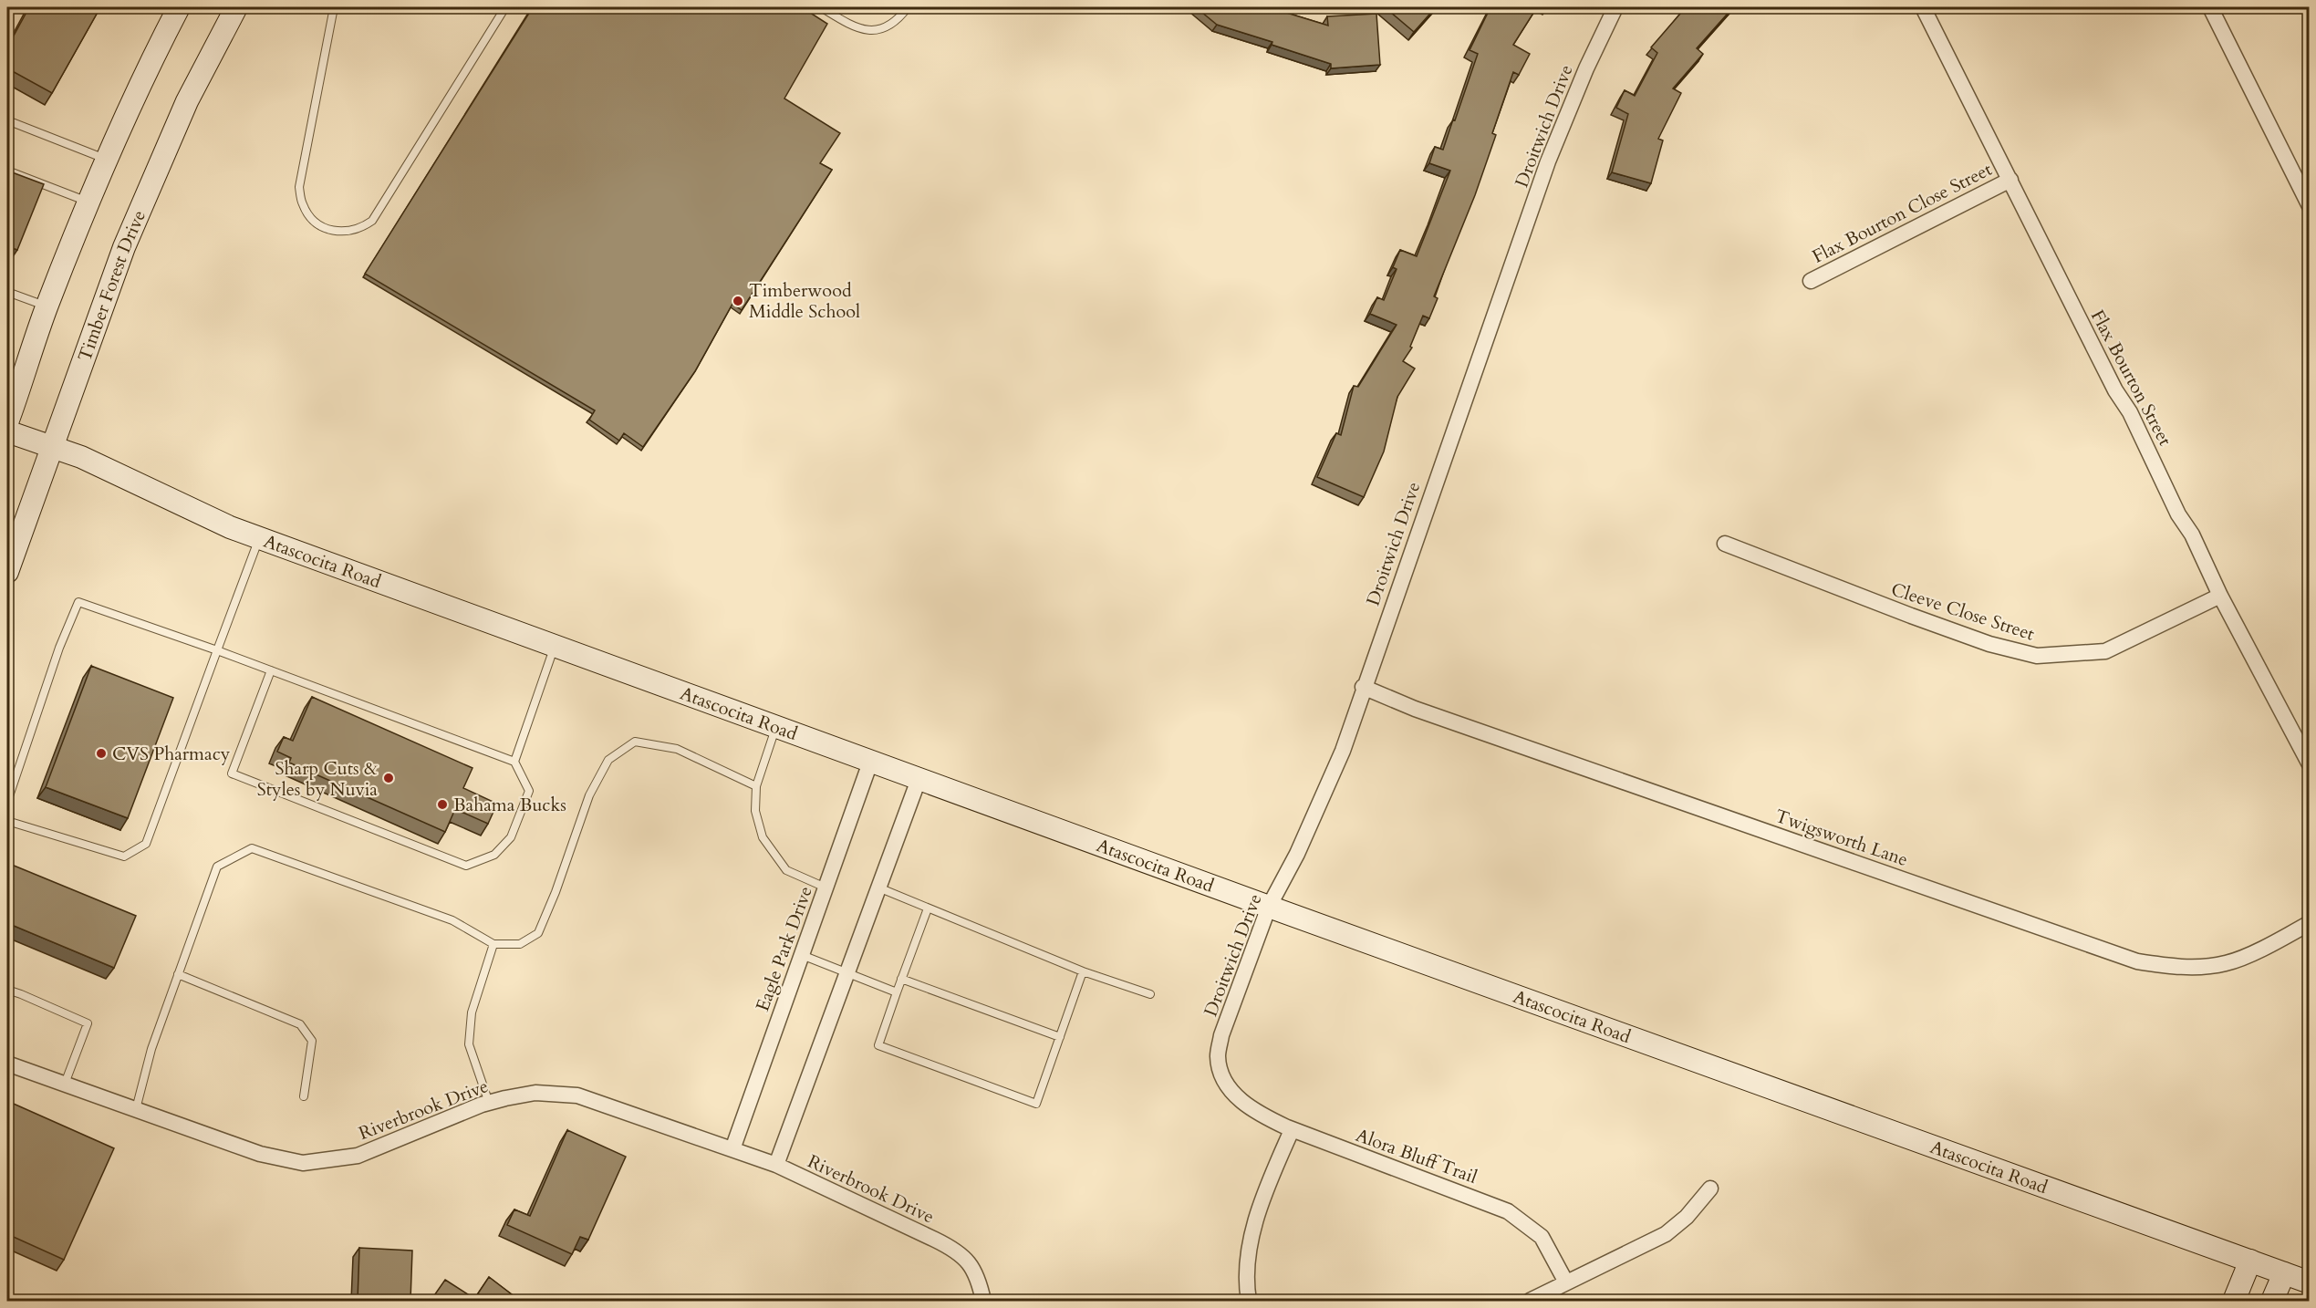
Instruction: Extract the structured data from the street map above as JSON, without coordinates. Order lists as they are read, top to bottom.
{
  "streets": {
    "main road": ["Timber Forest Drive", "Atascocita Road"],
    "street": [
      "Droitwich Drive",
      "Flax Bourton Close Street",
      "Flax Bourton Street",
      "Cleeve Close Street",
      "Twigsworth Lane",
      "Eagle Park Drive",
      "Riverbrook Drive",
      "Alora Bluff Trail"
    ]
  },
  "crossings": [
    ["Droitwich Drive", "Atascocita Road"],
    ["Droitwich Drive", "Twigsworth Lane"],
    ["Droitwich Drive", "Alora Bluff Trail"],
    ["Flax Bourton Close Street", "Flax Bourton Street"],
    ["Timber Forest Drive", "Atascocita Road"],
    ["Flax Bourton Street", "Cleeve Close Street"],
    ["Atascocita Road", "Eagle Park Drive"],
    ["Eagle Park Drive", "Riverbrook Drive"]
  ],
  "places": [
    "Timberwood Middle School",
    "CVS Pharmacy",
    "Sharp Cuts & Styles by Nuvia",
    "Bahama Bucks"
  ]
}
